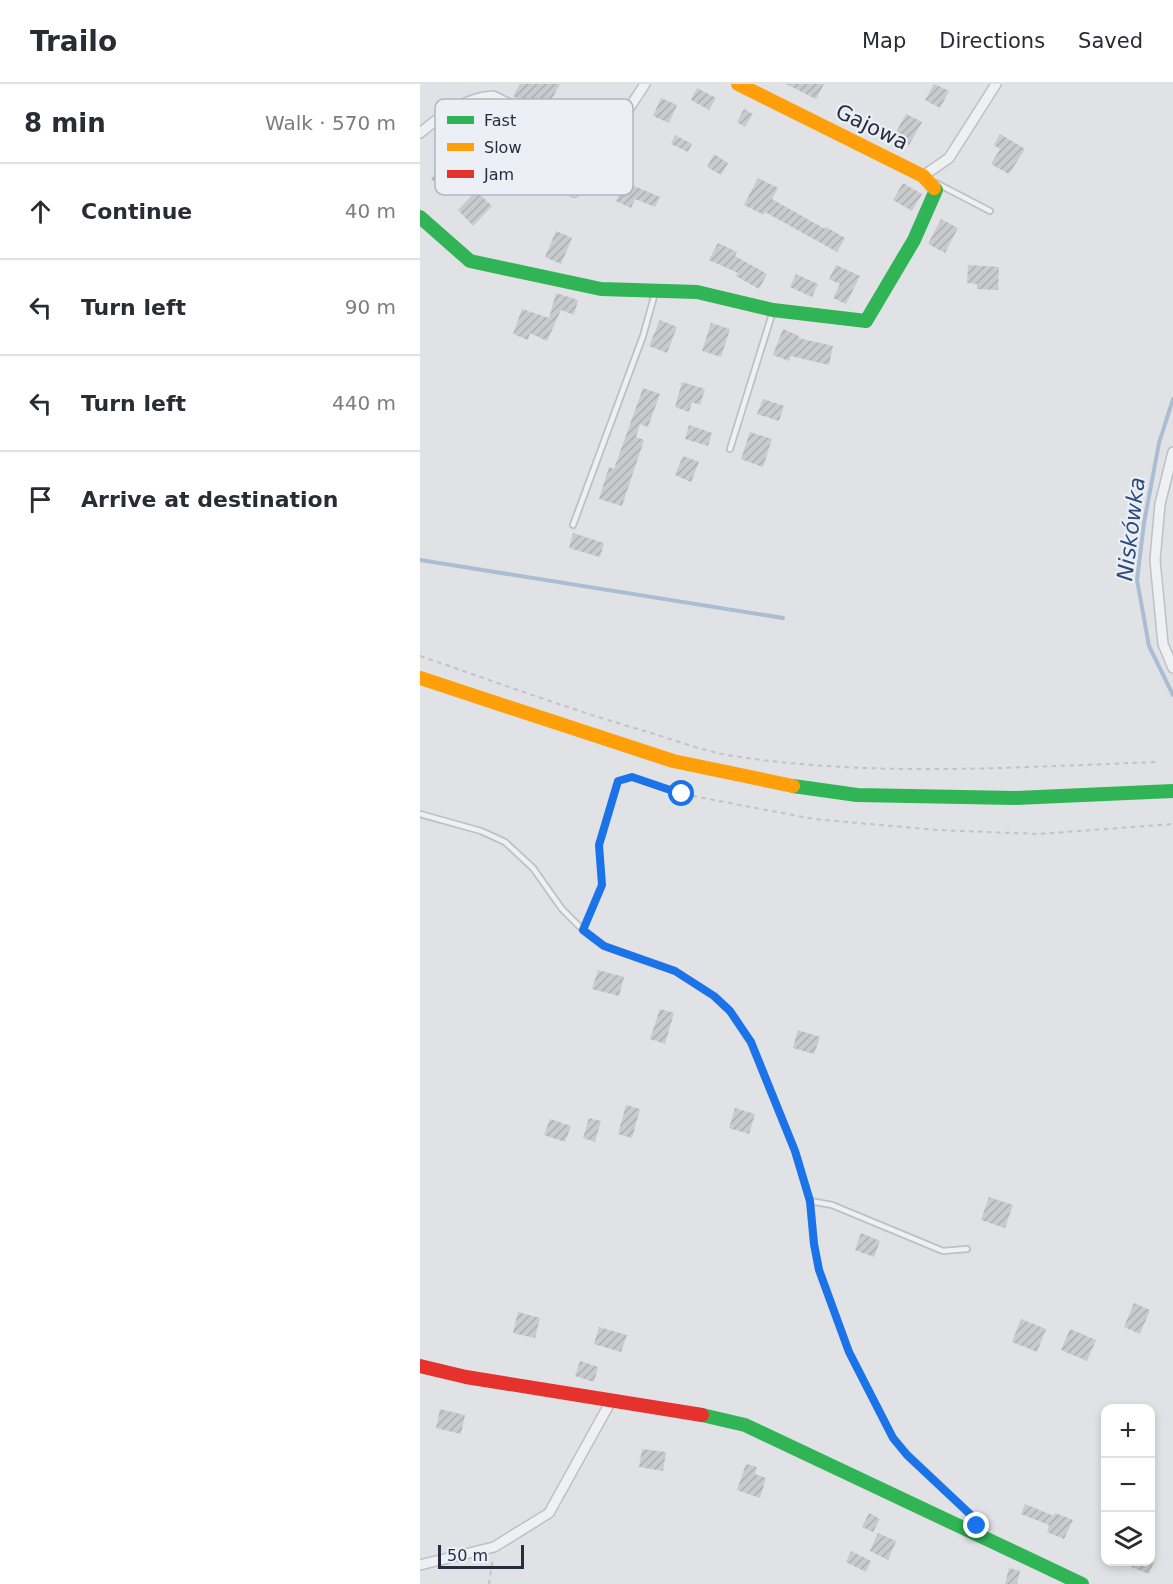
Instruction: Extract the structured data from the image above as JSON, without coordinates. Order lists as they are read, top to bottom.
{
  "streets": {
    "street": ["Gajowa"]
  },
  "water": ["Niskówka"],
  "legend": ["Fast", "Slow", "Jam"],
  "scale_bar": "50 m",
  "page": {
    "header": "Trailo",
    "nav": ["Map", "Directions", "Saved"],
    "heading": ["8 min", "Walk · 570 m"],
    "list": [
      ["Continue", "40 m"],
      ["Turn left", "90 m"],
      ["Turn left", "440 m"],
      "Arrive at destination"
    ],
    "map_buttons": ["+", "−"],
    "scale": "50 m"
  }
}
